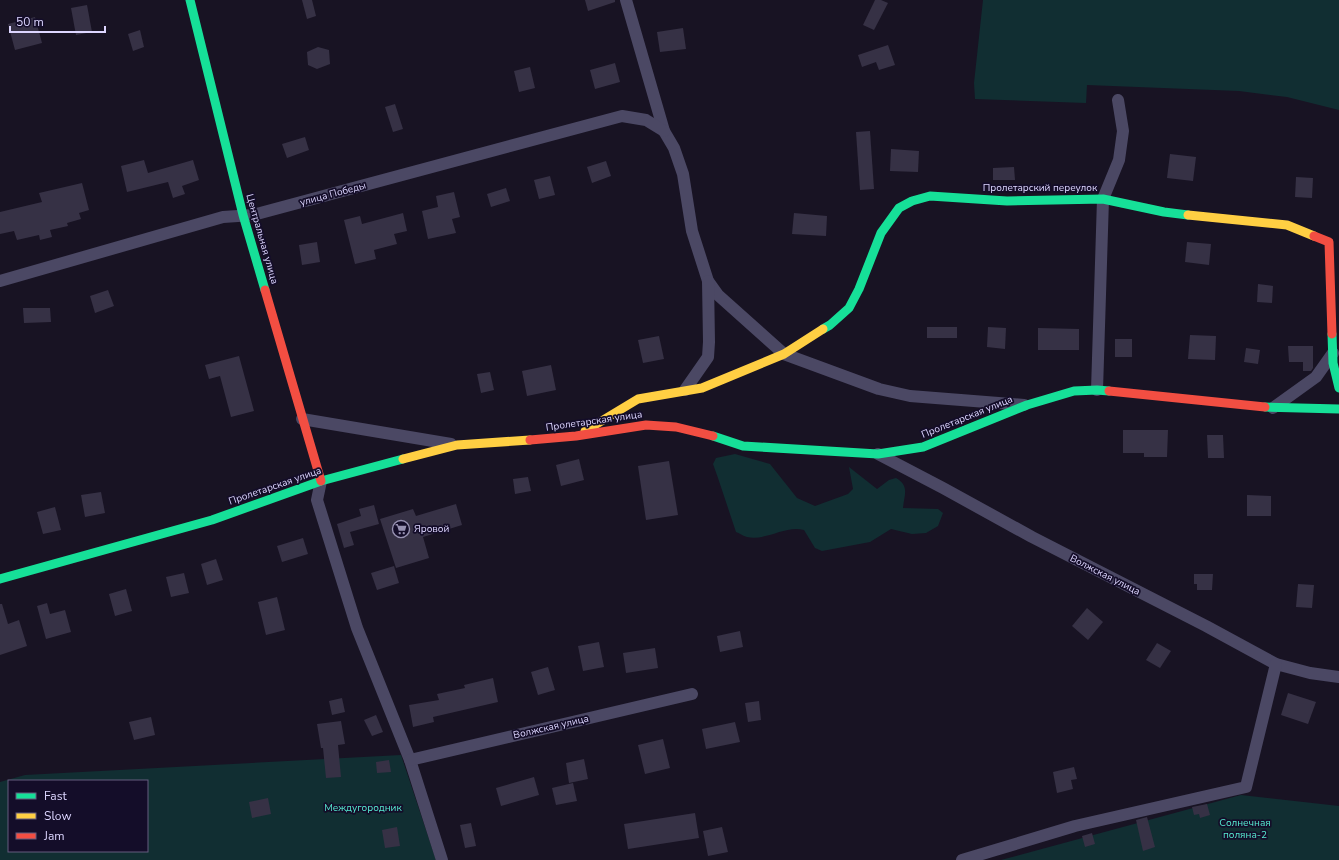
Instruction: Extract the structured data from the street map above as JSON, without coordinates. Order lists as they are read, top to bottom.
{
  "streets": {
    "street": [
      "Пролетарский переулок",
      "улица Победы",
      "Центральная улица",
      "Пролетарская улица",
      "Волжская улица"
    ]
  },
  "crossings": [
    ["Пролетарский переулок", "Пролетарская улица"],
    ["улица Победы", "Центральная улица"],
    ["Центральная улица", "Пролетарская улица"],
    ["Пролетарская улица", "Волжская улица"]
  ],
  "parks": ["Междугородник", "Солнечная поляна-2"],
  "places": {
    "supermarket": ["Яровой"]
  },
  "legend": ["Fast", "Slow", "Jam"],
  "scale_bar": "50 m"
}
